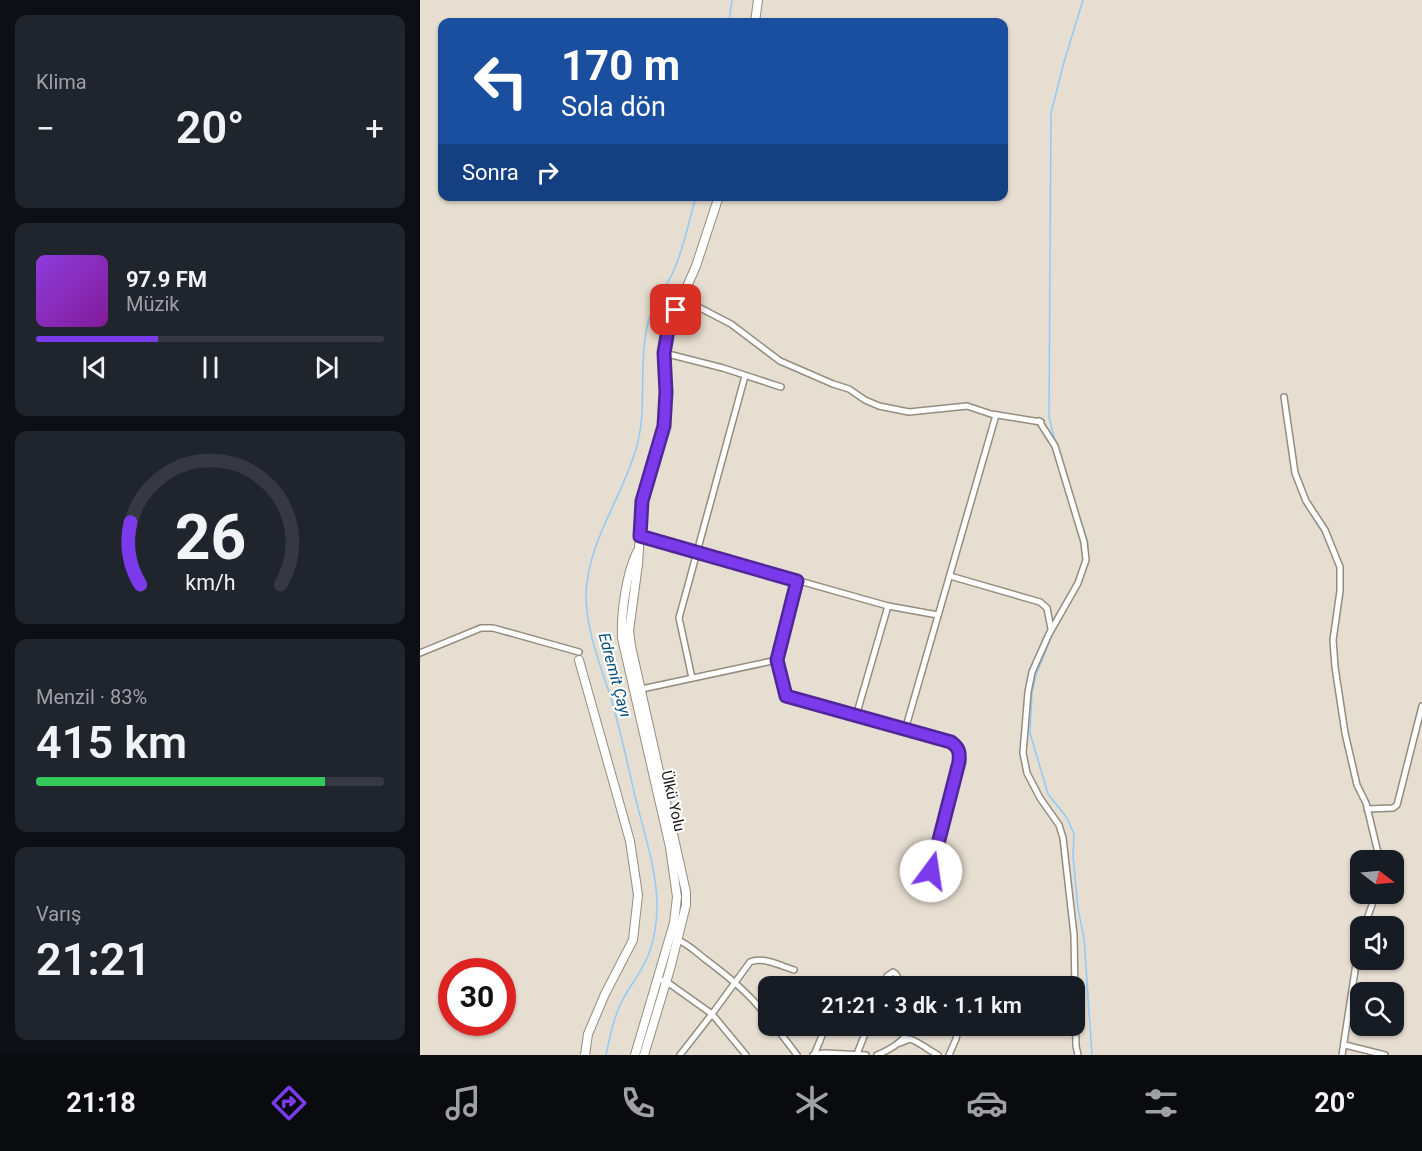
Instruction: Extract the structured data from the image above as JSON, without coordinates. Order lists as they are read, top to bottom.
{
  "streets": {
    "main road": ["Ülkü Yolu"]
  },
  "water": ["Edremit Çayı"],
  "north": "right",
  "page": {
    "tile": [
      "Klima",
      ["Menzil · 83%", "415 km"],
      ["Varış", "21:21"]
    ],
    "turn": ["170 m", "Sola dön"],
    "heat": ["−", "20°", "+"],
    "then": "Sonra",
    "song": ["97.9 FM", "Müzik"],
    "limit": "30",
    "trip": "21:21 · 3 dk · 1.1 km",
    "tabs": ["21:18", "20°"],
    "gauge": ["26", "km/h"]
  }
}
